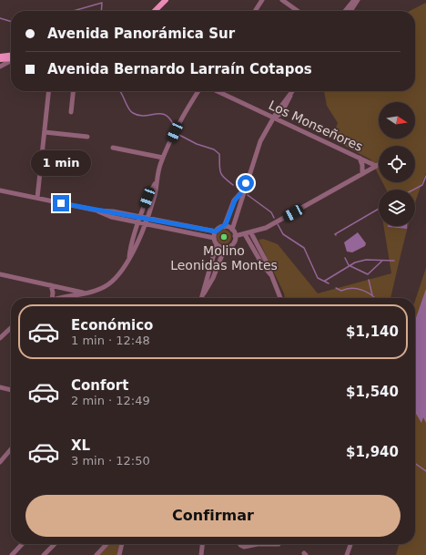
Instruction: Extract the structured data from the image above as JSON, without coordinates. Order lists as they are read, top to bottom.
{
  "streets": {
    "street": ["Los Monseñores"]
  },
  "places": ["Molino Leonidas Montes"],
  "north": "right",
  "page": {
    "banner": ["Avenida Panorámica Sur", "Avenida Bernardo Larraín Cotapos"],
    "bubble": "1 min",
    "list": [
      {
        "name": "Económico",
        "note": "1 min · 12:48",
        "value": "$1,140"
      },
      {
        "name": "Confort",
        "note": "2 min · 12:49",
        "value": "$1,540"
      },
      {
        "name": "XL",
        "note": "3 min · 12:50",
        "value": "$1,940"
      }
    ],
    "buttons": "Confirmar"
  }
}
